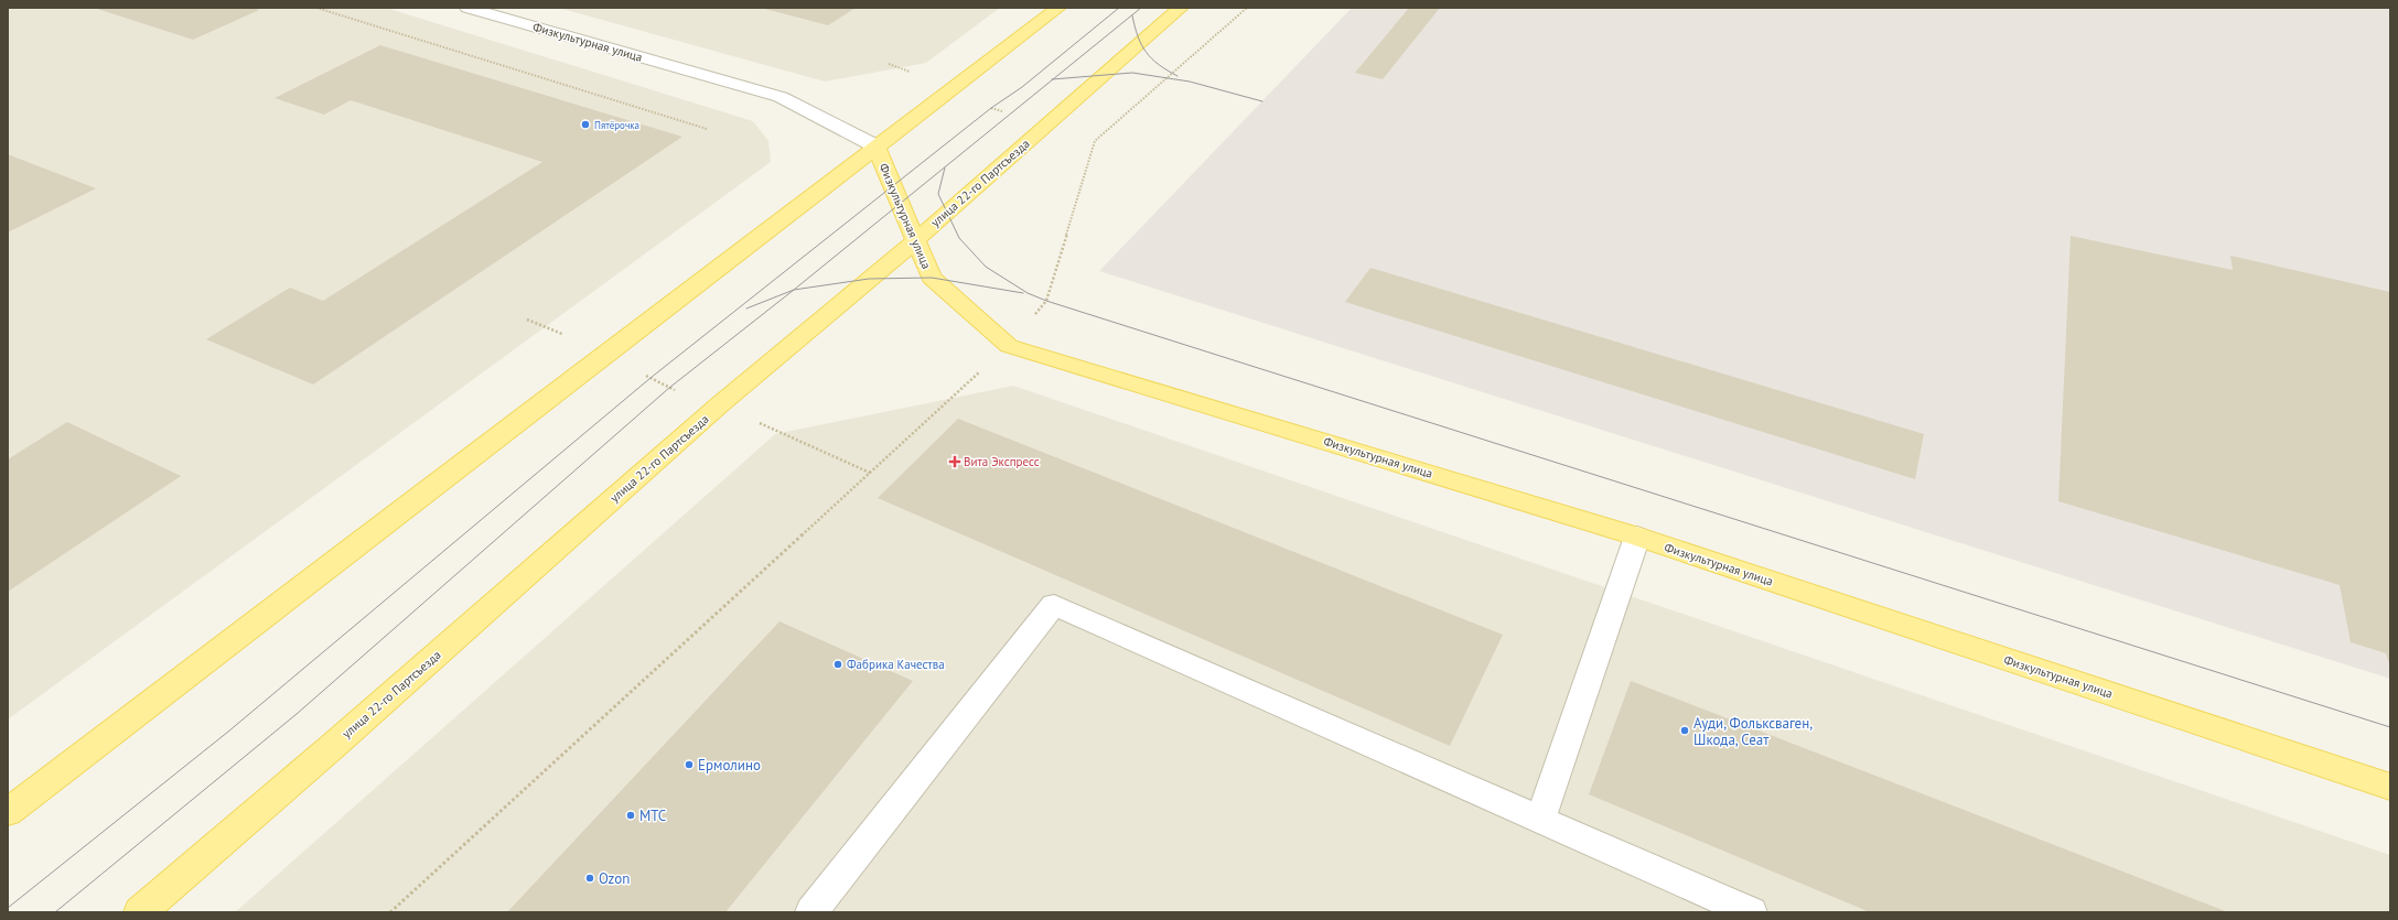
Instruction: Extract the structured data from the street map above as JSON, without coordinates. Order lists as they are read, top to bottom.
{
  "streets": {
    "main road": ["Физкультурная улица", "улица 22-го Партсъезда"]
  },
  "crossings": [
    ["Физкультурная улица", "улица 22-го Партсъезда"]
  ],
  "places": {
    "other": [
      "Пятёрочка",
      "Фабрика Качества",
      "Ауди, Фольксваген, Шкода, Сеат",
      "Ермолино",
      "МТС",
      "Ozon"
    ],
    "health": ["Вита Экспресс"]
  }
}
